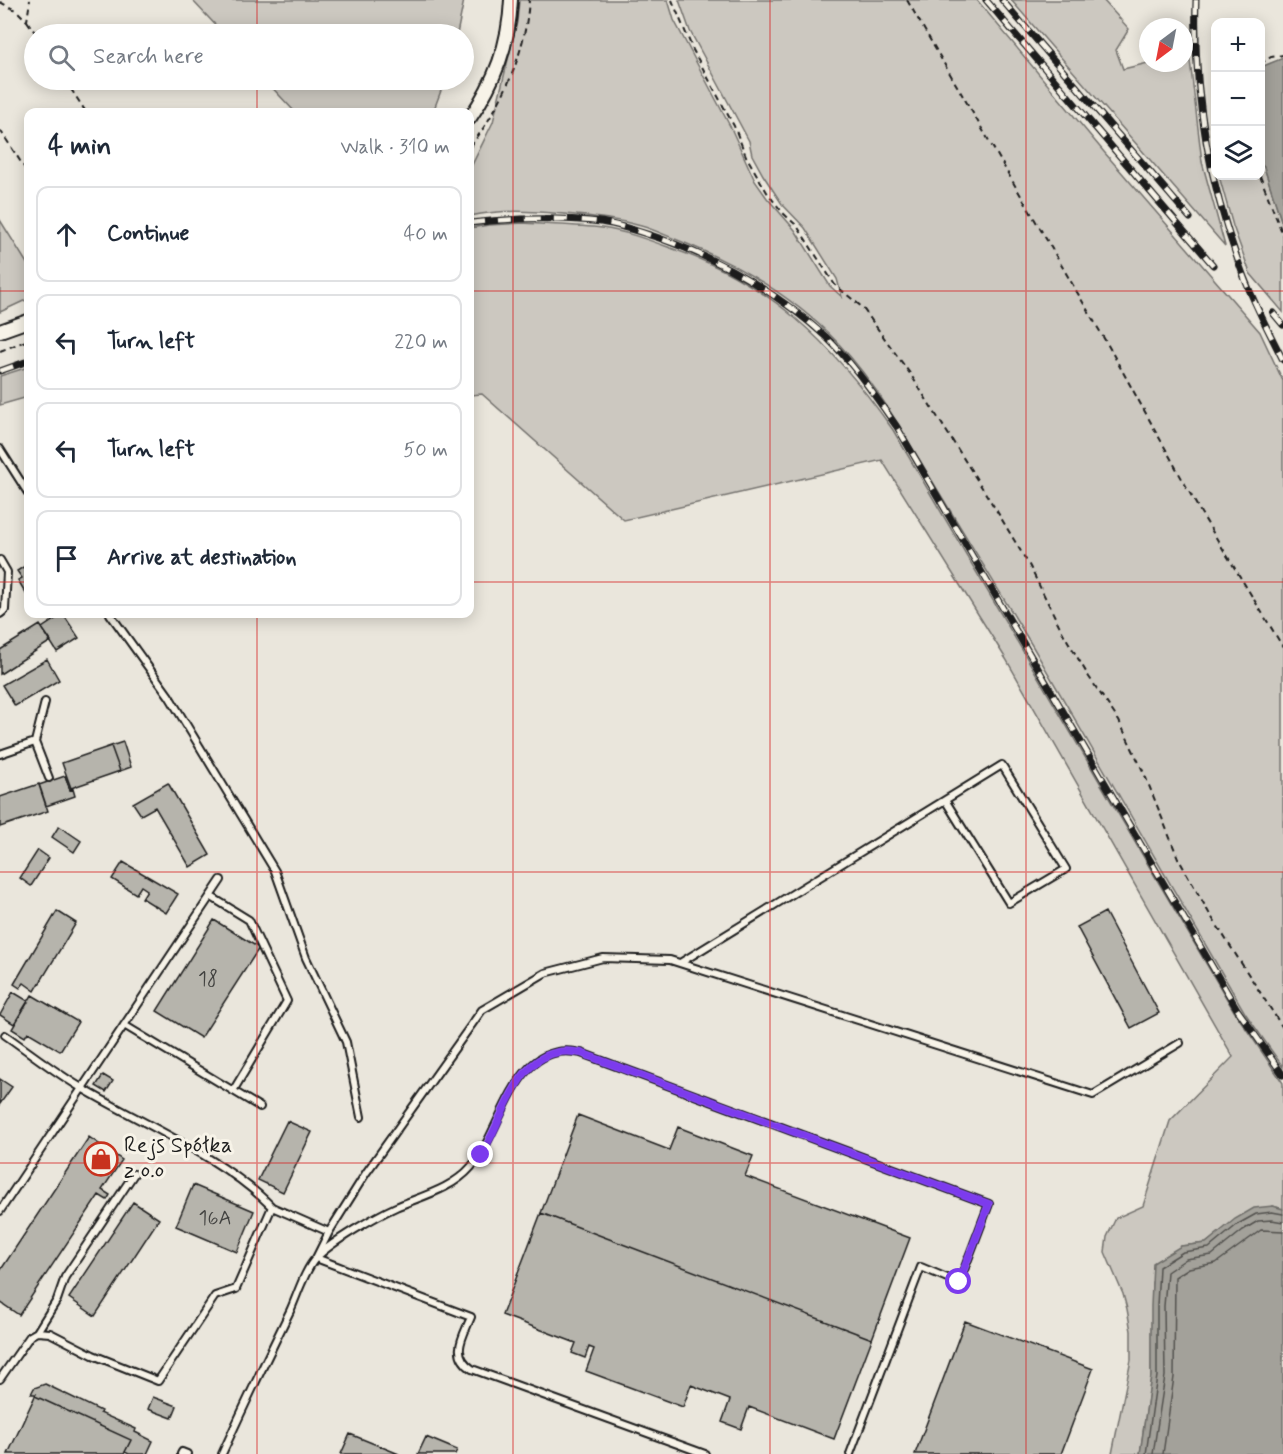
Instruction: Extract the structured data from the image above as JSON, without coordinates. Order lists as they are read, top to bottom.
{
  "places": {
    "shop": ["Rejs Spółka z o.o"]
  },
  "house_numbers": ["18", "16A"],
  "north": "bottom left",
  "page": {
    "map_buttons": ["+", "−"],
    "search": "Search here",
    "heading": ["4 min", "Walk · 310 m"],
    "list": [
      ["Continue", "40 m"],
      ["Turn left", "220 m"],
      ["Turn left", "50 m"],
      "Arrive at destination"
    ]
  }
}
